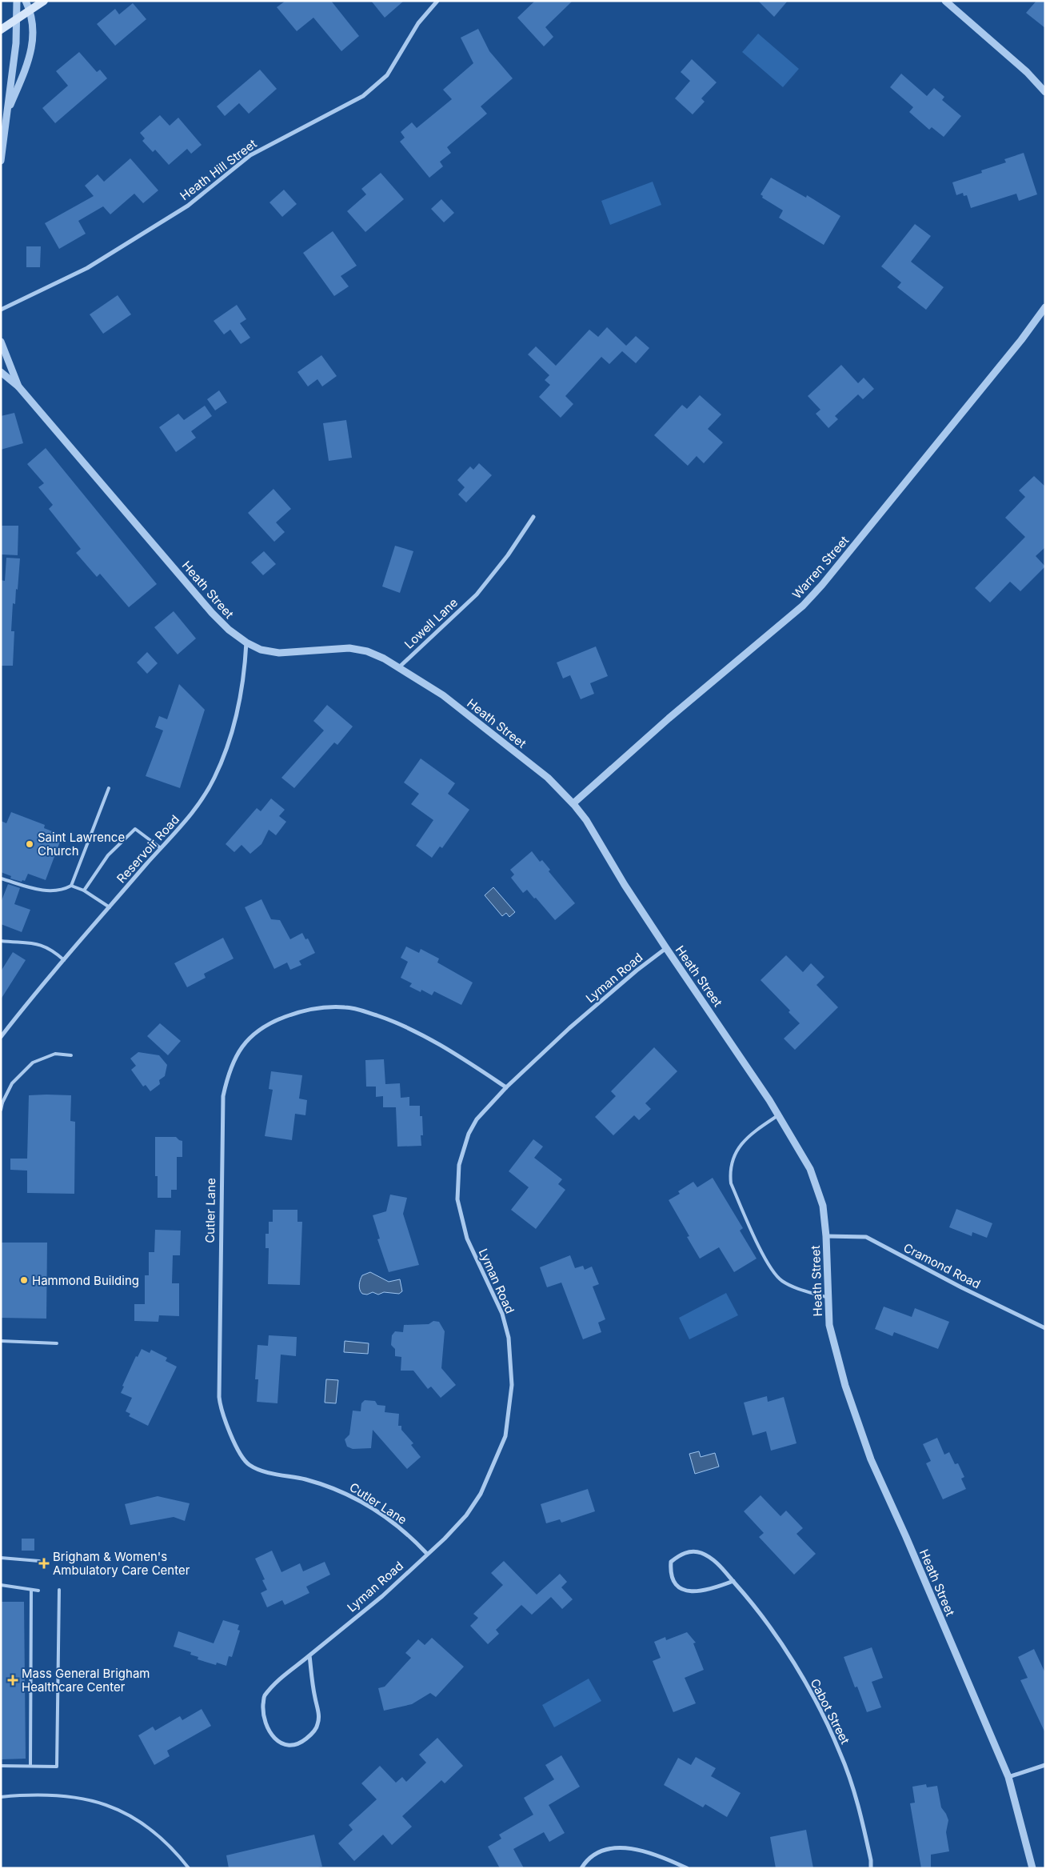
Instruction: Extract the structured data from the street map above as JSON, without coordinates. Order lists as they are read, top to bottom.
{
  "streets": {
    "street": [
      "Heath Hill Street",
      "Warren Street",
      "Heath Street",
      "Lowell Lane",
      "Reservoir Road",
      "Lyman Road",
      "Cutler Lane",
      "Cramond Road",
      "Cabot Street"
    ]
  },
  "crossings": [
    ["Warren Street", "Heath Street"],
    ["Heath Street", "Lowell Lane"],
    ["Heath Street", "Reservoir Road"],
    ["Heath Street", "Lyman Road"],
    ["Heath Street", "Cramond Road"],
    ["Lyman Road", "Cutler Lane"]
  ],
  "places": {
    "other": ["Saint Lawrence Church", "Hammond Building"],
    "health": ["Brigham & Women's Ambulatory Care Center", "Mass General Brigham Healthcare Center"]
  }
}
